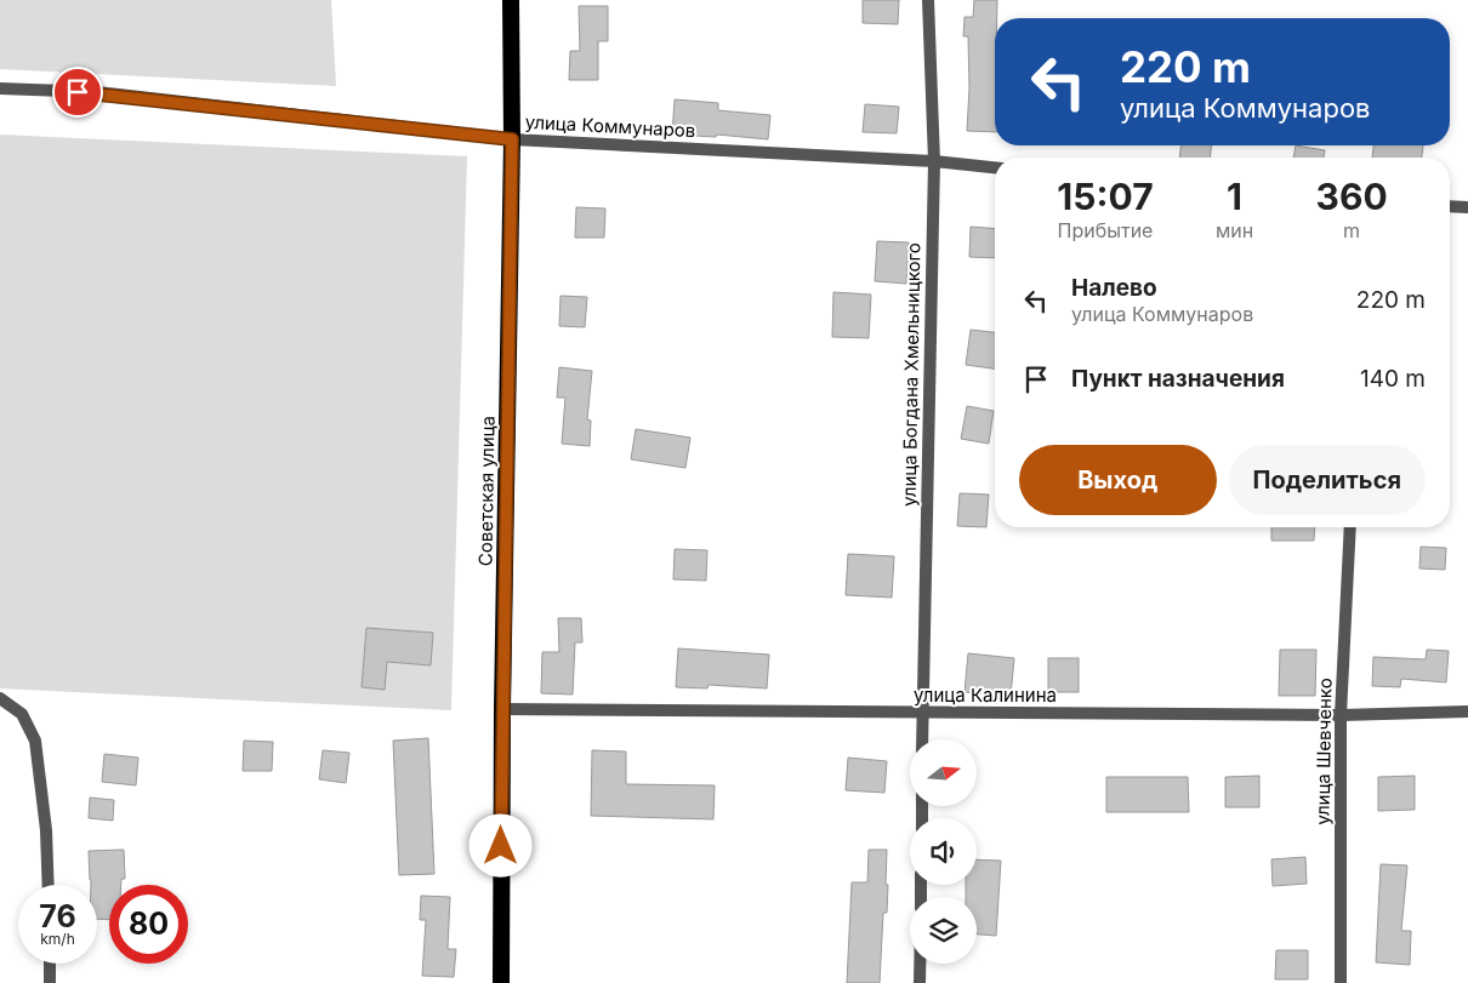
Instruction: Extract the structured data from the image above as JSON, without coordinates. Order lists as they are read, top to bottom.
{
  "streets": {
    "highway": ["Советская улица"],
    "street": [
      "улица Коммунаров",
      "улица Богдана Хмельницкого",
      "улица Калинина",
      "улица Шевченко"
    ]
  },
  "crossings": [
    ["улица Коммунаров", "улица Богдана Хмельницкого"],
    ["улица Коммунаров", "Советская улица"],
    ["улица Богдана Хмельницкого", "улица Калинина"],
    ["Советская улица", "улица Калинина"],
    ["улица Калинина", "улица Шевченко"]
  ],
  "north": "right",
  "page": {
    "turn": ["220 m", "улица Коммунаров"],
    "eta": [
      "15:07",
      "Прибытие",
      "1",
      "мин",
      "360",
      "m"
    ],
    "list": [
      {
        "name": "Налево",
        "note": "улица Коммунаров",
        "value": "220 m"
      },
      {
        "name": "Пункт назначения",
        "value": "140 m"
      }
    ],
    "buttons": ["Выход", "Поделиться"],
    "speed": "76 km/h",
    "limit": "80"
  }
}
